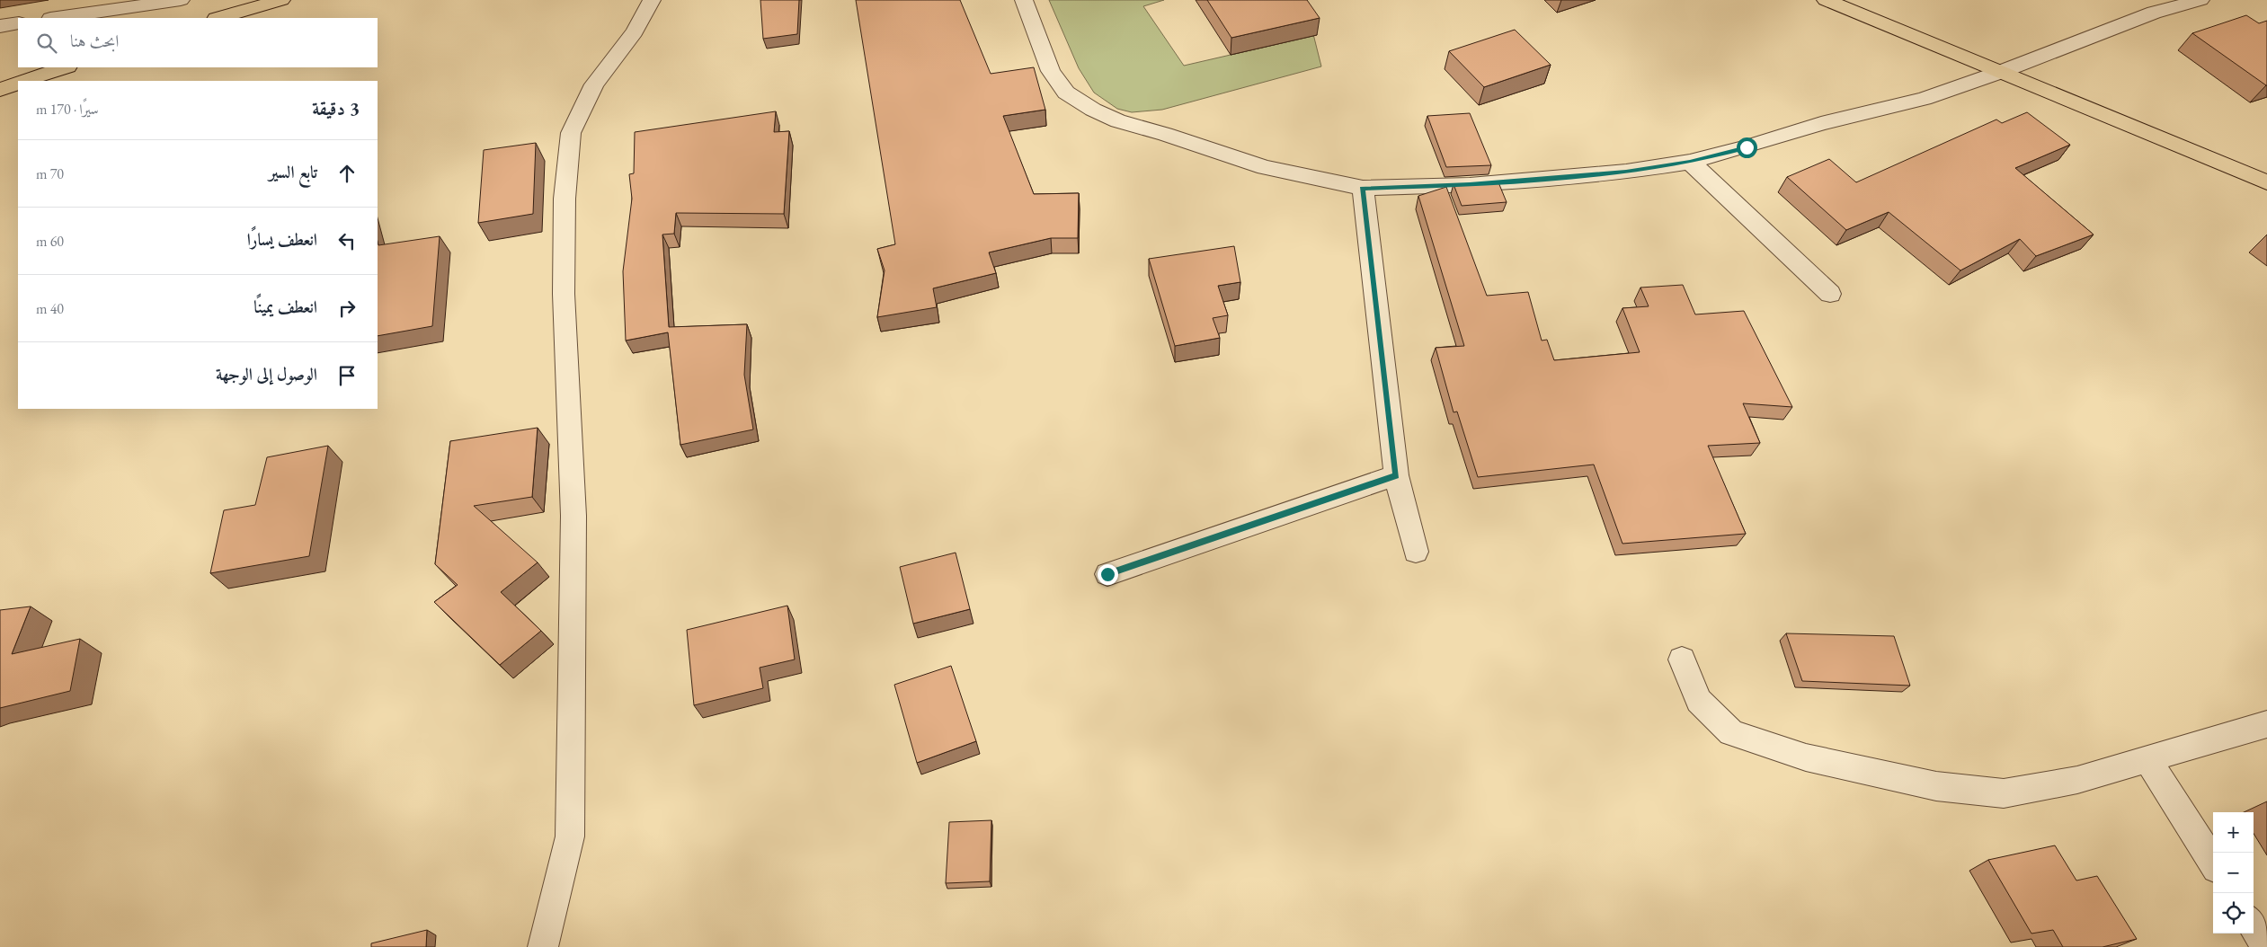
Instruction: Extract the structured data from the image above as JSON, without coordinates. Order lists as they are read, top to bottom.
{
  "page": {
    "search": "ابحث هنا",
    "heading": ["3 دقيقة", "سيرًا · 170 m"],
    "list": [
      ["تابع السير", "70 m"],
      ["انعطف يسارًا", "60 m"],
      ["انعطف يمينًا", "40 m"],
      "الوصول إلى الوجهة"
    ],
    "map_buttons": ["+", "−"]
  }
}
